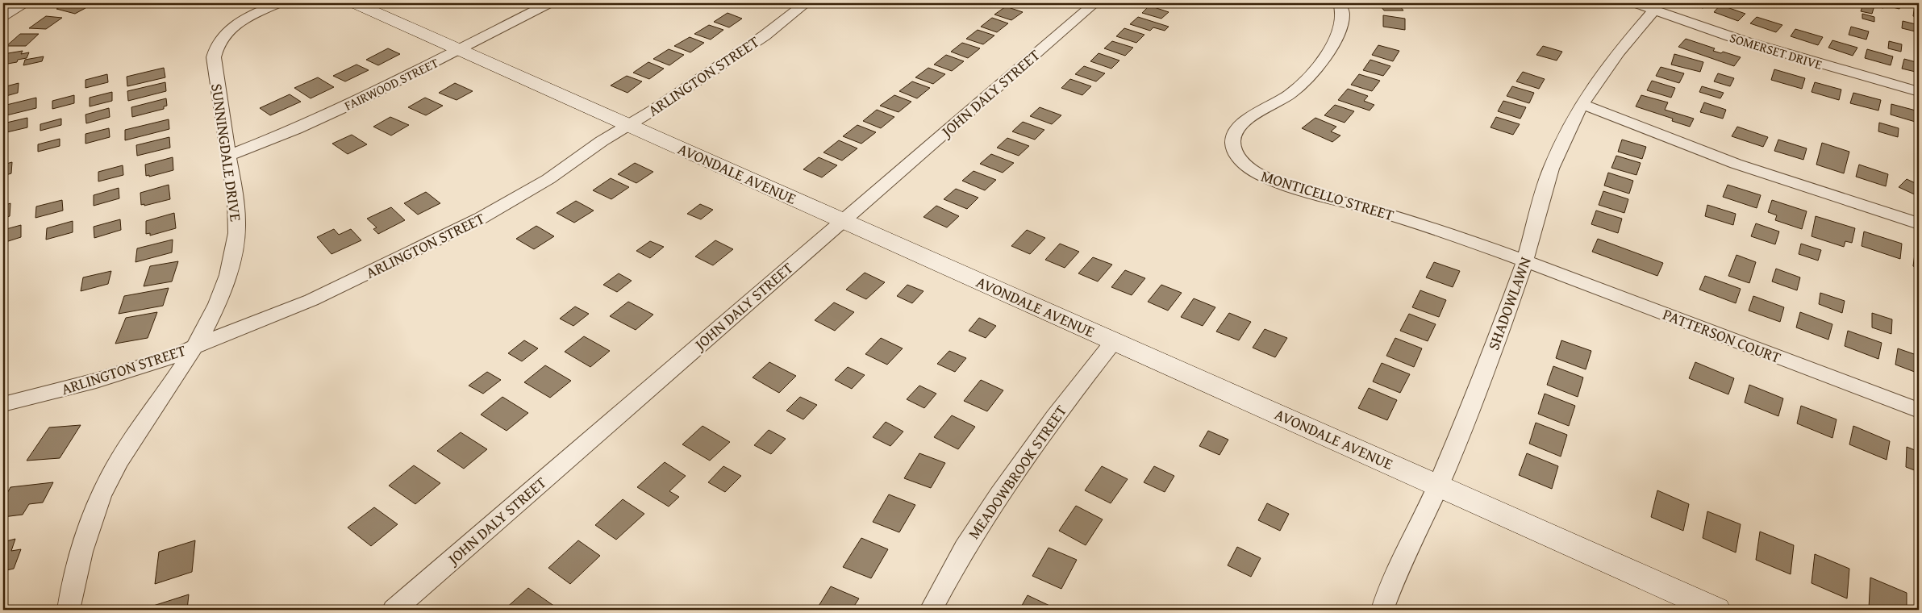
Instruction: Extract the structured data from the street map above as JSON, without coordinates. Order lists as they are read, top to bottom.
{
  "streets": {
    "street": [
      "SOMERSET DRIVE",
      "ARLINGTON STREET",
      "FAIRWOOD STREET",
      "JOHN DALY STREET",
      "SUNNINGDALE DRIVE",
      "AVONDALE AVENUE",
      "MONTICELLO STREET",
      "SHADOWLAWN",
      "PATTERSON COURT",
      "MEADOWBROOK STREET"
    ]
  },
  "crossings": [
    ["SOMERSET DRIVE", "SHADOWLAWN"],
    ["ARLINGTON STREET", "SUNNINGDALE DRIVE"],
    ["ARLINGTON STREET", "AVONDALE AVENUE"],
    ["FAIRWOOD STREET", "SUNNINGDALE DRIVE"],
    ["FAIRWOOD STREET", "AVONDALE AVENUE"],
    ["JOHN DALY STREET", "AVONDALE AVENUE"],
    ["AVONDALE AVENUE", "SHADOWLAWN"],
    ["AVONDALE AVENUE", "MEADOWBROOK STREET"],
    ["MONTICELLO STREET", "SHADOWLAWN"],
    ["MONTICELLO STREET", "PATTERSON COURT"],
    ["SHADOWLAWN", "PATTERSON COURT"]
  ]
}
